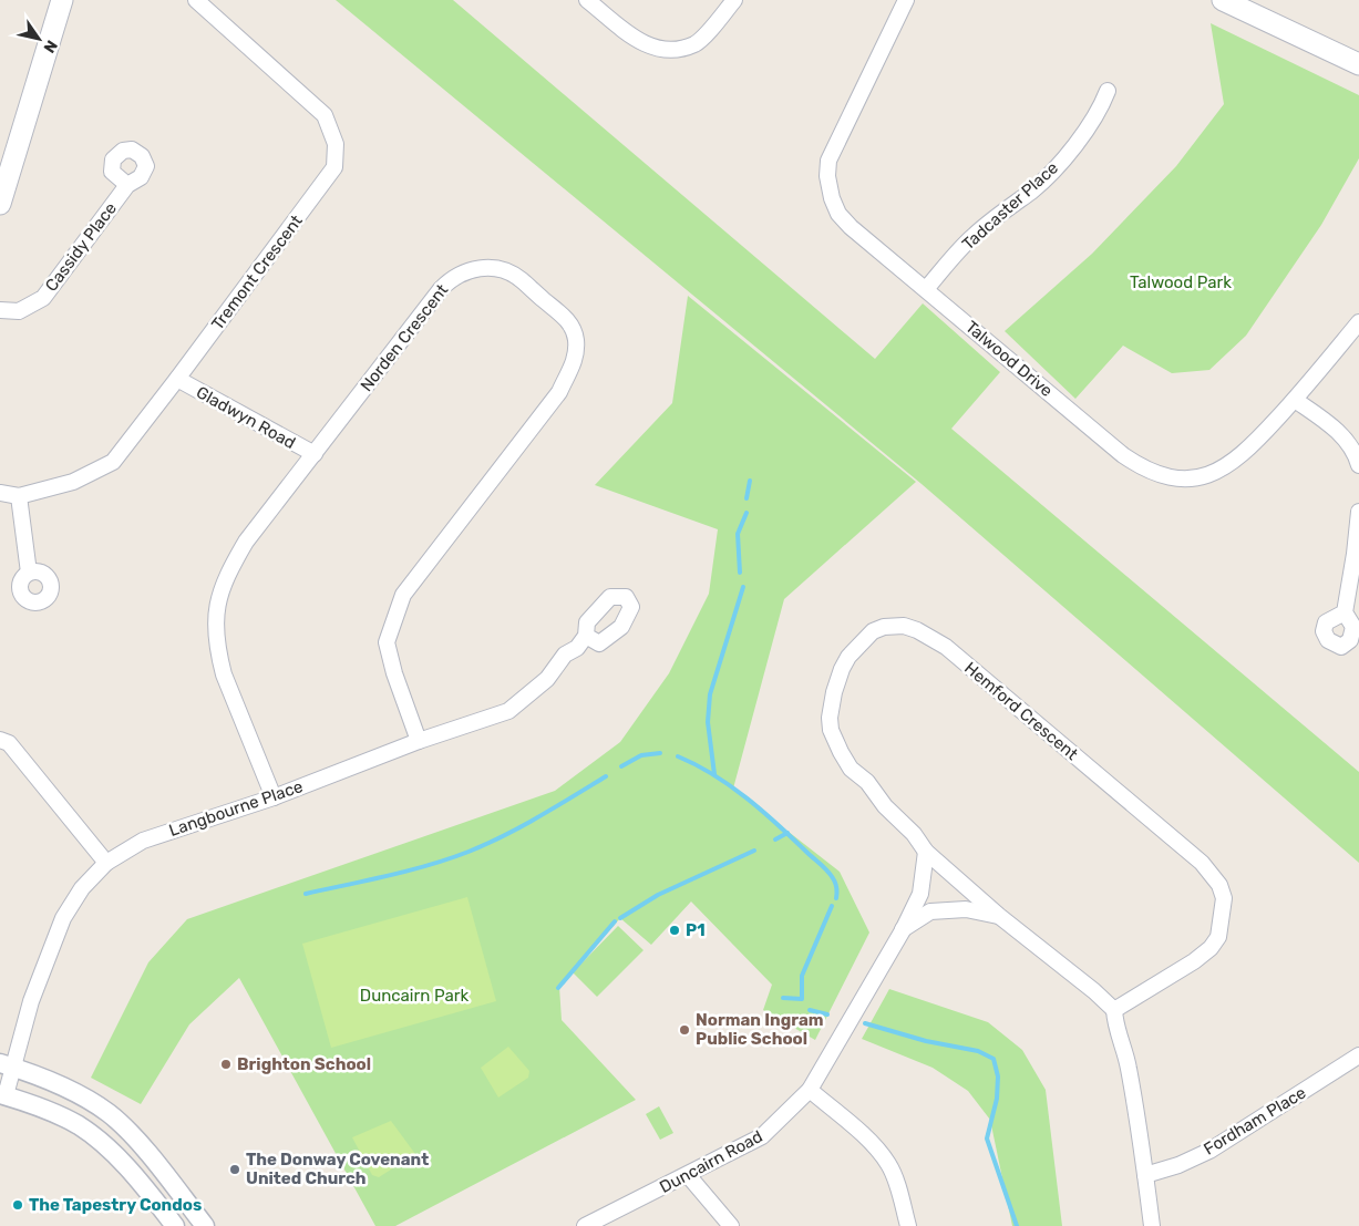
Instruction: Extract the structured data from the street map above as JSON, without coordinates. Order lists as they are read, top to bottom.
{
  "streets": {
    "street": [
      "Tadcaster Place",
      "Cassidy Place",
      "Tremont Crescent",
      "Norden Crescent",
      "Talwood Drive",
      "Gladwyn Road",
      "Hemford Crescent",
      "Langbourne Place",
      "Fordham Place",
      "Duncairn Road"
    ]
  },
  "crossings": [
    ["Tadcaster Place", "Talwood Drive"],
    ["Tremont Crescent", "Gladwyn Road"],
    ["Norden Crescent", "Gladwyn Road"],
    ["Norden Crescent", "Langbourne Place"],
    ["Hemford Crescent", "Duncairn Road"]
  ],
  "parks": ["Talwood Park", "Duncairn Park"],
  "places": [
    "P1",
    "Norman Ingram Public School",
    "Brighton School",
    "The Donway Covenant United Church",
    "The Tapestry Condos"
  ],
  "north": "bottom right"
}
